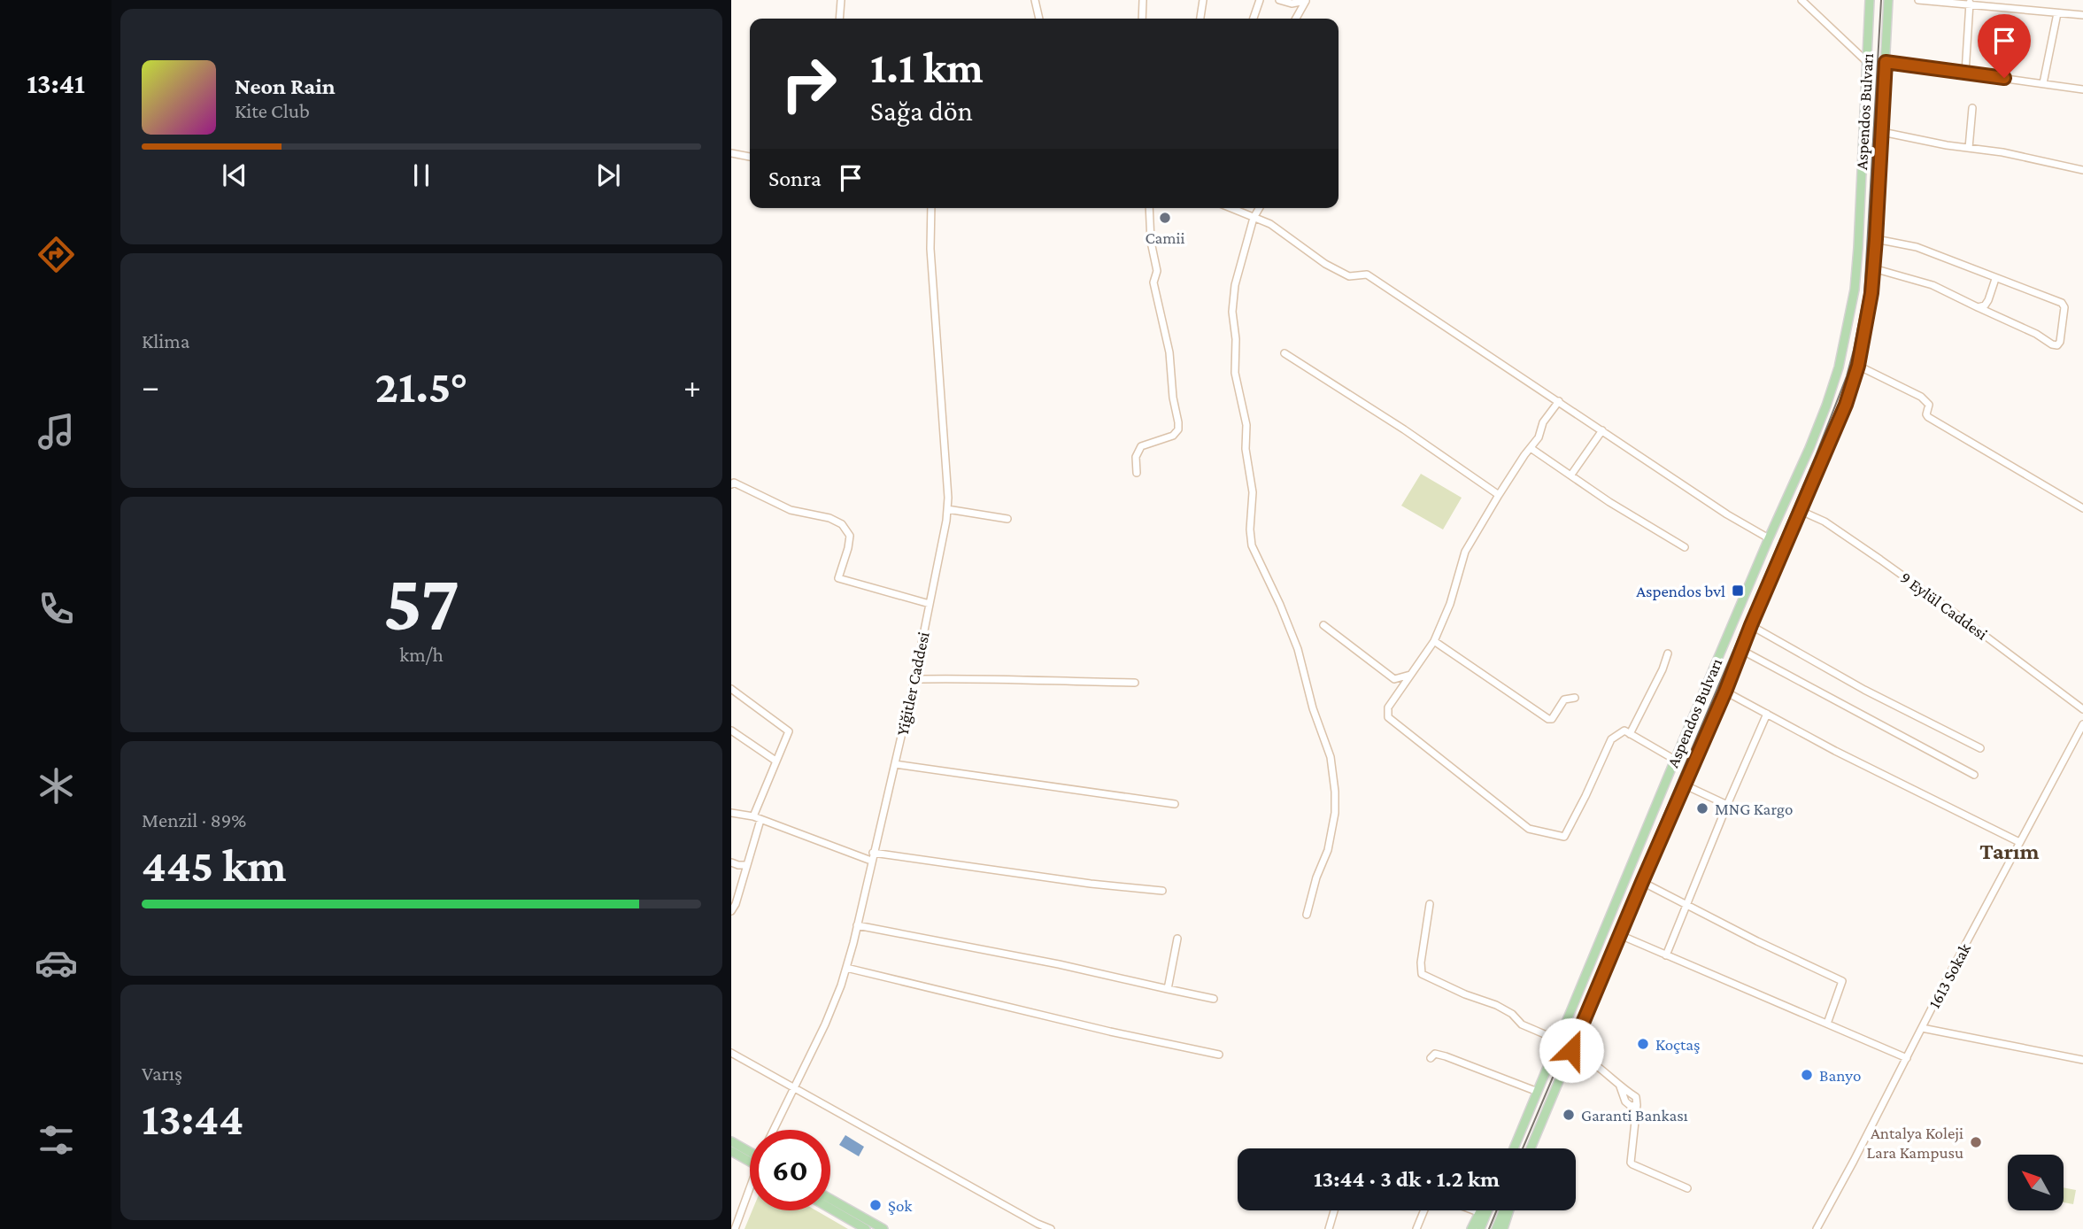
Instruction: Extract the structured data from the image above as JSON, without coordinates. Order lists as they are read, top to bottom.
{
  "streets": {
    "main road": ["Aspendos Bulvarı"],
    "street": ["9 Eylül Caddesi", "Yiğitler Caddesi", "1613 Sokak"]
  },
  "crossings": [
    ["Aspendos Bulvarı", "9 Eylül Caddesi"]
  ],
  "districts": ["Tarım"],
  "places": {
    "other": [
      "Camii",
      "MNG Kargo",
      "Koçtaş",
      "Banyo",
      "Garanti Bankası",
      "Antalya Koleji Lara Kampusu",
      "Şok"
    ],
    "transit": ["Aspendos bvl"]
  },
  "north": "top left",
  "page": {
    "tabs": "13:41",
    "turn": ["1.1 km", "Sağa dön"],
    "song": ["Neon Rain", "Kite Club"],
    "then": "Sonra",
    "tile": [
      "Klima",
      ["57", "km/h"],
      ["Menzil · 89%", "445 km"],
      ["Varış", "13:44"]
    ],
    "heat": ["−", "21.5°", "+"],
    "limit": "60",
    "trip": "13:44 · 3 dk · 1.2 km"
  }
}
